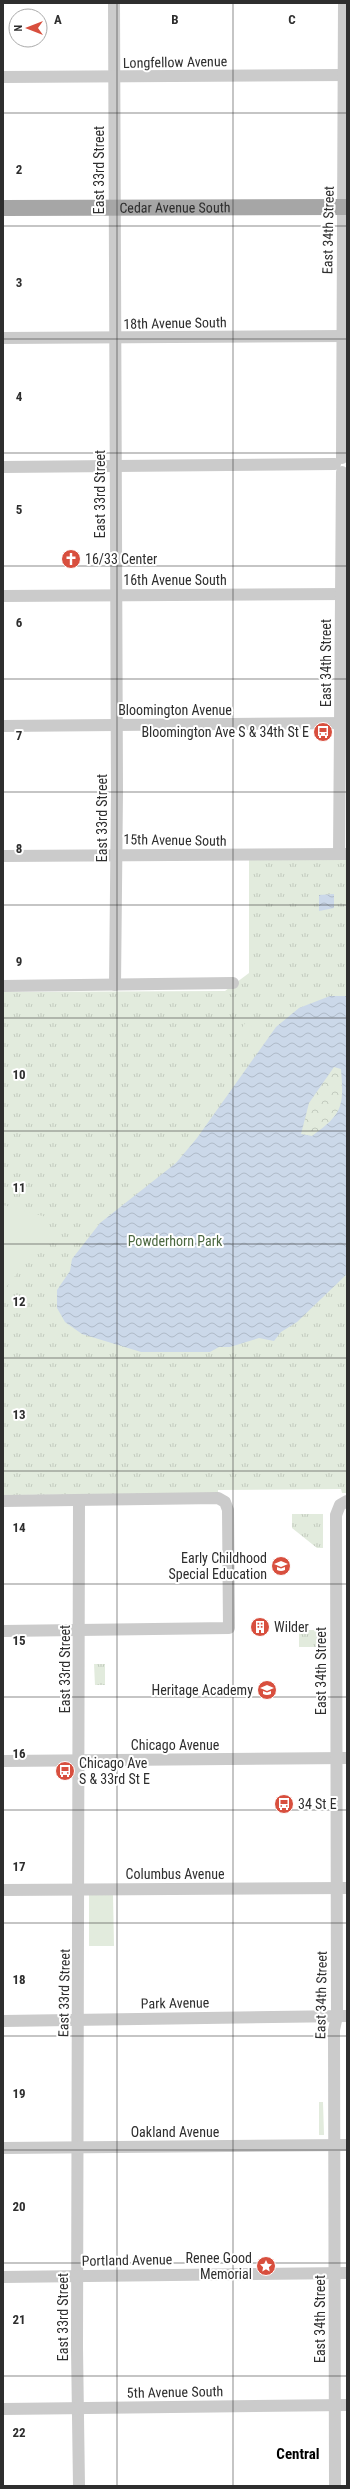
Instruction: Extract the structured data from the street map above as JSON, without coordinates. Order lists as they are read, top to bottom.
{
  "streets": {
    "main road": ["Cedar Avenue South"],
    "street": [
      "Longfellow Avenue",
      "East 33rd Street",
      "East 34th Street",
      "18th Avenue South",
      "16th Avenue South",
      "Bloomington Avenue",
      "15th Avenue South",
      "Chicago Avenue",
      "Columbus Avenue",
      "Park Avenue",
      "Oakland Avenue",
      "Portland Avenue",
      "5th Avenue South"
    ]
  },
  "crossings": [
    ["Longfellow Avenue", "East 33rd Street"],
    ["Longfellow Avenue", "East 34th Street"],
    ["East 33rd Street", "Cedar Avenue South"],
    ["East 33rd Street", "18th Avenue South"],
    ["East 33rd Street", "16th Avenue South"],
    ["East 33rd Street", "Bloomington Avenue"],
    ["East 33rd Street", "15th Avenue South"],
    ["East 33rd Street", "Chicago Avenue"],
    ["East 33rd Street", "Columbus Avenue"],
    ["East 33rd Street", "Park Avenue"],
    ["East 33rd Street", "Oakland Avenue"],
    ["East 33rd Street", "Portland Avenue"],
    ["East 33rd Street", "5th Avenue South"],
    ["Cedar Avenue South", "East 34th Street"],
    ["East 34th Street", "18th Avenue South"],
    ["East 34th Street", "16th Avenue South"],
    ["East 34th Street", "Bloomington Avenue"],
    ["East 34th Street", "15th Avenue South"],
    ["East 34th Street", "Chicago Avenue"],
    ["East 34th Street", "Columbus Avenue"],
    ["East 34th Street", "Park Avenue"],
    ["East 34th Street", "Oakland Avenue"],
    ["East 34th Street", "Portland Avenue"],
    ["East 34th Street", "5th Avenue South"]
  ],
  "districts": ["Central"],
  "parks": ["Powderhorn Park"],
  "places": {
    "church": ["16/33 Center"],
    "bus stop": ["Bloomington Ave S & 34th St E", "Chicago Ave S & 33rd St E", "34 St E"],
    "school or university": ["Early Childhood Special Education", "Heritage Academy"],
    "building": ["Wilder"],
    "place": ["Renee Good Memorial"]
  },
  "north": "left",
  "grid": {
    "columns": ["A", "B", "C"],
    "rows": [
      "2",
      "3",
      "4",
      "5",
      "6",
      "7",
      "8",
      "9",
      "10",
      "11",
      "12",
      "13",
      "14",
      "15",
      "16",
      "17",
      "18",
      "19",
      "20",
      "21",
      "22"
    ]
  }
}
